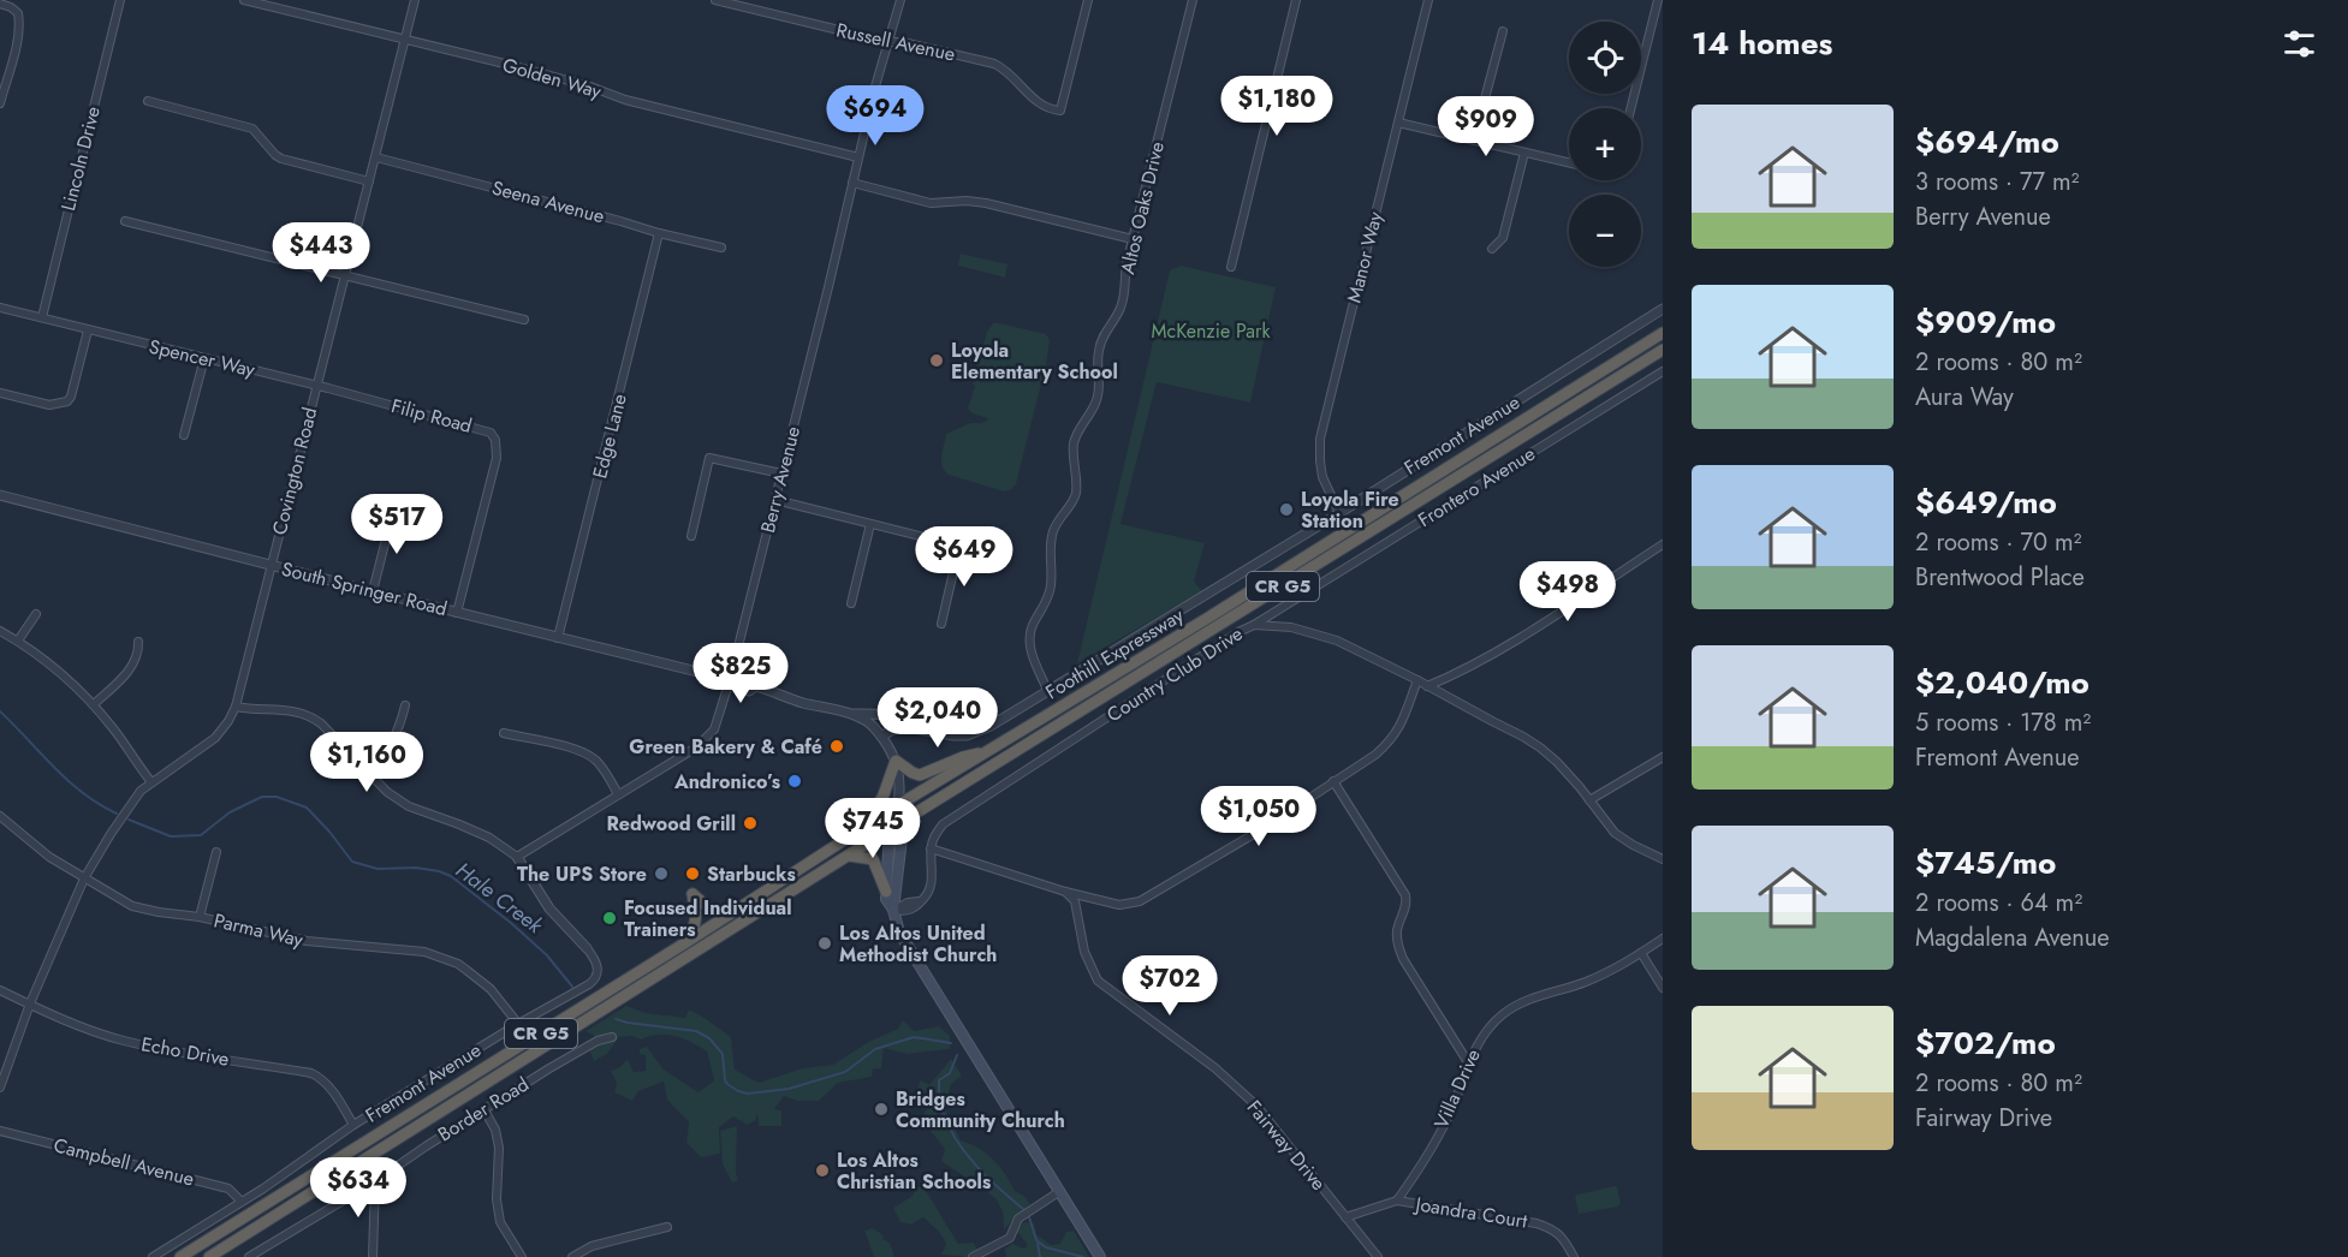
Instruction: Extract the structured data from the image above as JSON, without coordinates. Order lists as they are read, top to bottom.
{
  "streets": {
    "highway": ["CR G5", "Foothill Expressway"],
    "street": [
      "Russell Avenue",
      "Golden Way",
      "Lincoln Drive",
      "Seena Avenue",
      "Altos Oaks Drive",
      "Manor Way",
      "Spencer Way",
      "Filip Road",
      "Fremont Avenue",
      "Edge Lane",
      "Covington Road",
      "Berry Avenue",
      "Frontero Avenue",
      "South Springer Road",
      "Country Club Drive",
      "Parma Way",
      "Echo Drive",
      "Villa Drive",
      "Border Road",
      "Fairway Drive",
      "Campbell Avenue",
      "Joandra Court"
    ]
  },
  "crossings": [
    ["Russell Avenue", "Berry Avenue"],
    ["Golden Way", "Covington Road"],
    ["Golden Way", "Berry Avenue"],
    ["Lincoln Drive", "Spencer Way"],
    ["Seena Avenue", "Edge Lane"],
    ["Seena Avenue", "Covington Road"],
    ["Altos Oaks Drive", "Fremont Avenue"],
    ["Manor Way", "Fremont Avenue"],
    ["Spencer Way", "Filip Road"],
    ["Spencer Way", "Covington Road"],
    ["Filip Road", "Covington Road"],
    ["Filip Road", "South Springer Road"],
    ["Fremont Avenue", "South Springer Road"],
    ["Fremont Avenue", "Parma Way"],
    ["Fremont Avenue", "Echo Drive"],
    ["Fremont Avenue", "Campbell Avenue"],
    ["Edge Lane", "South Springer Road"],
    ["Covington Road", "South Springer Road"],
    ["Covington Road", "Parma Way"],
    ["Covington Road", "Echo Drive"],
    ["Berry Avenue", "South Springer Road"],
    ["Frontero Avenue", "Country Club Drive"],
    ["South Springer Road", "Foothill Expressway"],
    ["Villa Drive", "Joandra Court"]
  ],
  "water": ["Hale Creek"],
  "parks": ["McKenzie Park"],
  "places": [
    "Loyola Elementary School",
    "Loyola Fire Station",
    "Green Bakery & Café",
    "Andronico’s",
    "Redwood Grill",
    "The UPS Store",
    "Starbucks",
    "Focused Individual Trainers",
    "Los Altos United Methodist Church",
    "Bridges Community Church",
    "Los Altos Christian Schools"
  ],
  "page": {
    "heading": "14 homes",
    "map_buttons": ["+", "−"],
    "price": [
      "$1,180",
      "$694",
      "$909",
      "$443",
      "$517",
      "$649",
      "$498",
      "$825",
      "$2,040",
      "$1,160",
      "$1,050",
      "$745",
      "$702",
      "$634"
    ],
    "list": [
      {
        "name": "$694/mo",
        "note": "3 rooms · 77 m² · Berry Avenue"
      },
      {
        "name": "$909/mo",
        "note": "2 rooms · 80 m² · Aura Way"
      },
      {
        "name": "$649/mo",
        "note": "2 rooms · 70 m² · Brentwood Place"
      },
      {
        "name": "$2,040/mo",
        "note": "5 rooms · 178 m² · Fremont Avenue"
      },
      {
        "name": "$745/mo",
        "note": "2 rooms · 64 m² · Magdalena Avenue"
      },
      {
        "name": "$702/mo",
        "note": "2 rooms · 80 m² · Fairway Drive"
      }
    ]
  }
}
